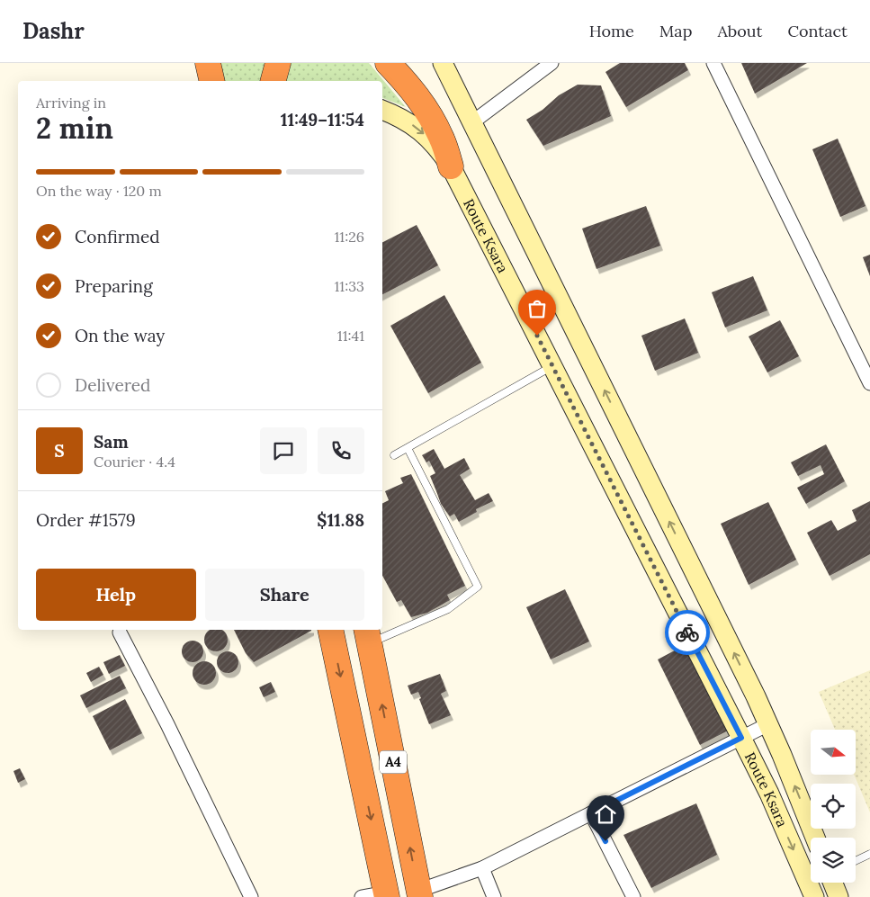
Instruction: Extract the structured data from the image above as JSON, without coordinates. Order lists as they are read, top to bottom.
{
  "streets": {
    "highway": ["A4"],
    "main road": ["Route Ksara"]
  },
  "north": "right",
  "page": {
    "header": "Dashr",
    "nav": [
      "Home",
      "Map",
      "About",
      "Contact"
    ],
    "heading": ["2 min", "Arriving in", "11:49–11:54"],
    "panel": [
      "Sam",
      "Courier · 4.4",
      "Order #1579",
      "$11.88"
    ],
    "bar": "On the way · 120 m",
    "list": [
      ["Confirmed", "11:26"],
      ["Preparing", "11:33"],
      ["On the way", "11:41"],
      "Delivered"
    ],
    "round": "S",
    "buttons": ["Help", "Share"]
  }
}
